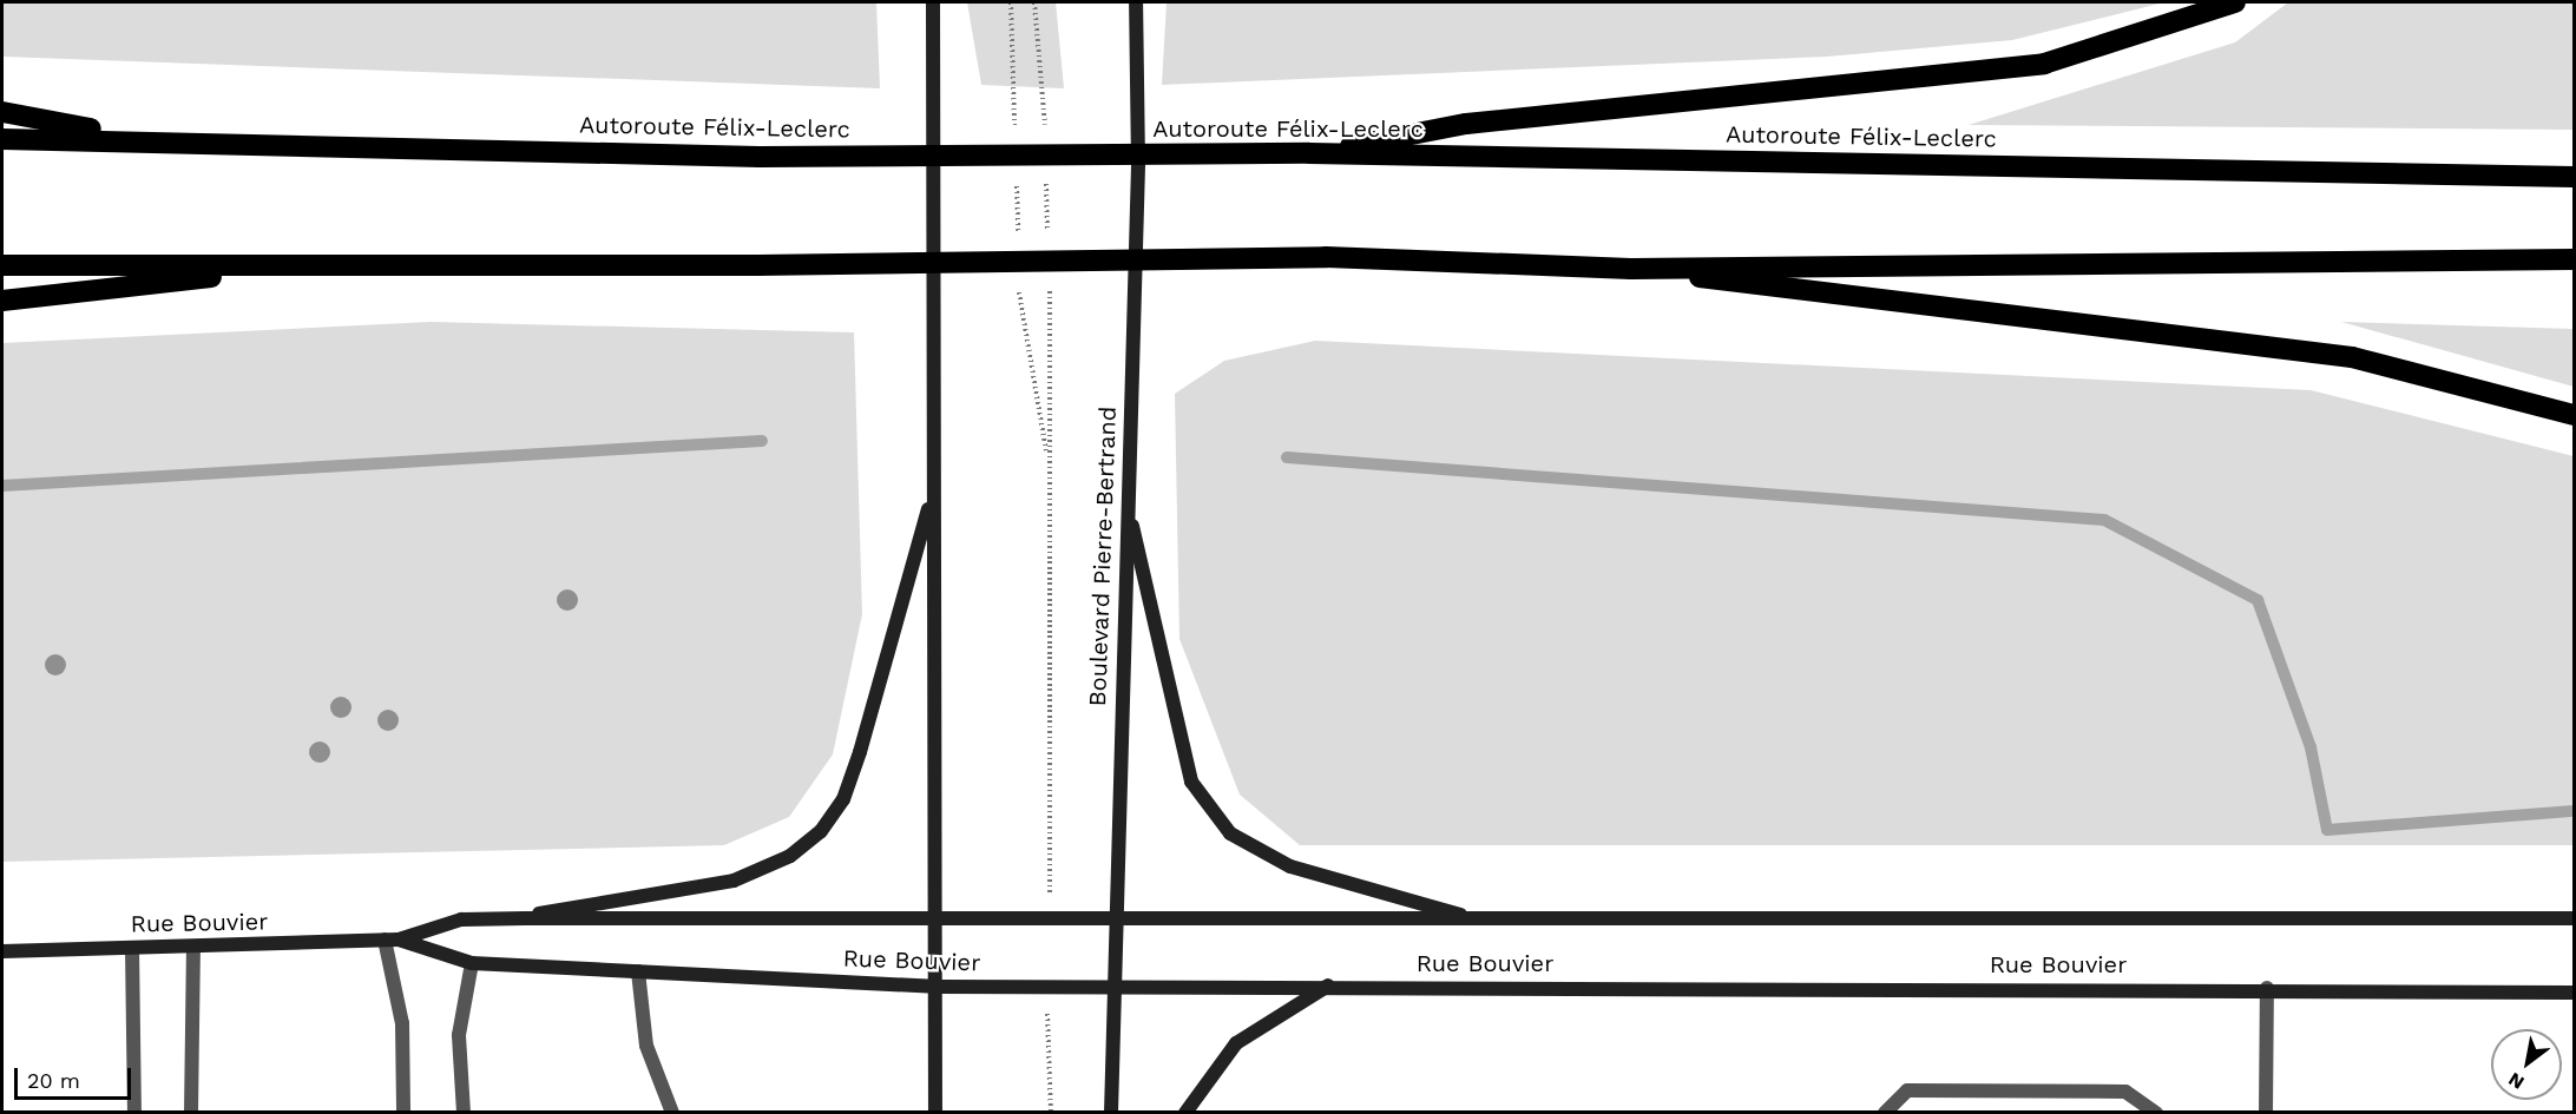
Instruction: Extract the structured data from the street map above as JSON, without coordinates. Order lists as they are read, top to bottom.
{
  "streets": {
    "highway": ["Autoroute Félix-Leclerc"],
    "street": ["Boulevard Pierre-Bertrand", "Rue Bouvier"]
  },
  "crossings": [
    ["Boulevard Pierre-Bertrand", "Rue Bouvier"]
  ],
  "scale_bar": "20 m",
  "north": "bottom left"
}
